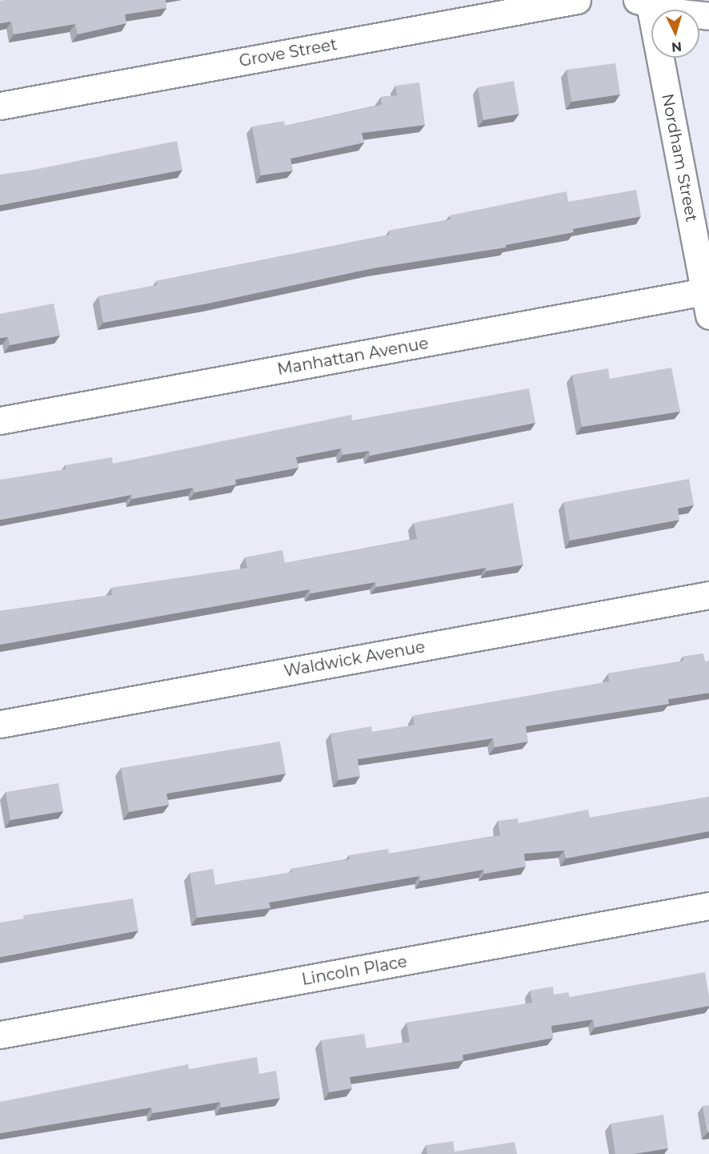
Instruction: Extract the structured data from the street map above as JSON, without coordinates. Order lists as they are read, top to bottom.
{
  "streets": {
    "street": [
      "Grove Street",
      "Nordham Street",
      "Manhattan Avenue",
      "Waldwick Avenue",
      "Lincoln Place"
    ]
  },
  "crossings": [
    ["Nordham Street", "Manhattan Avenue"]
  ],
  "north": "bottom"
}
